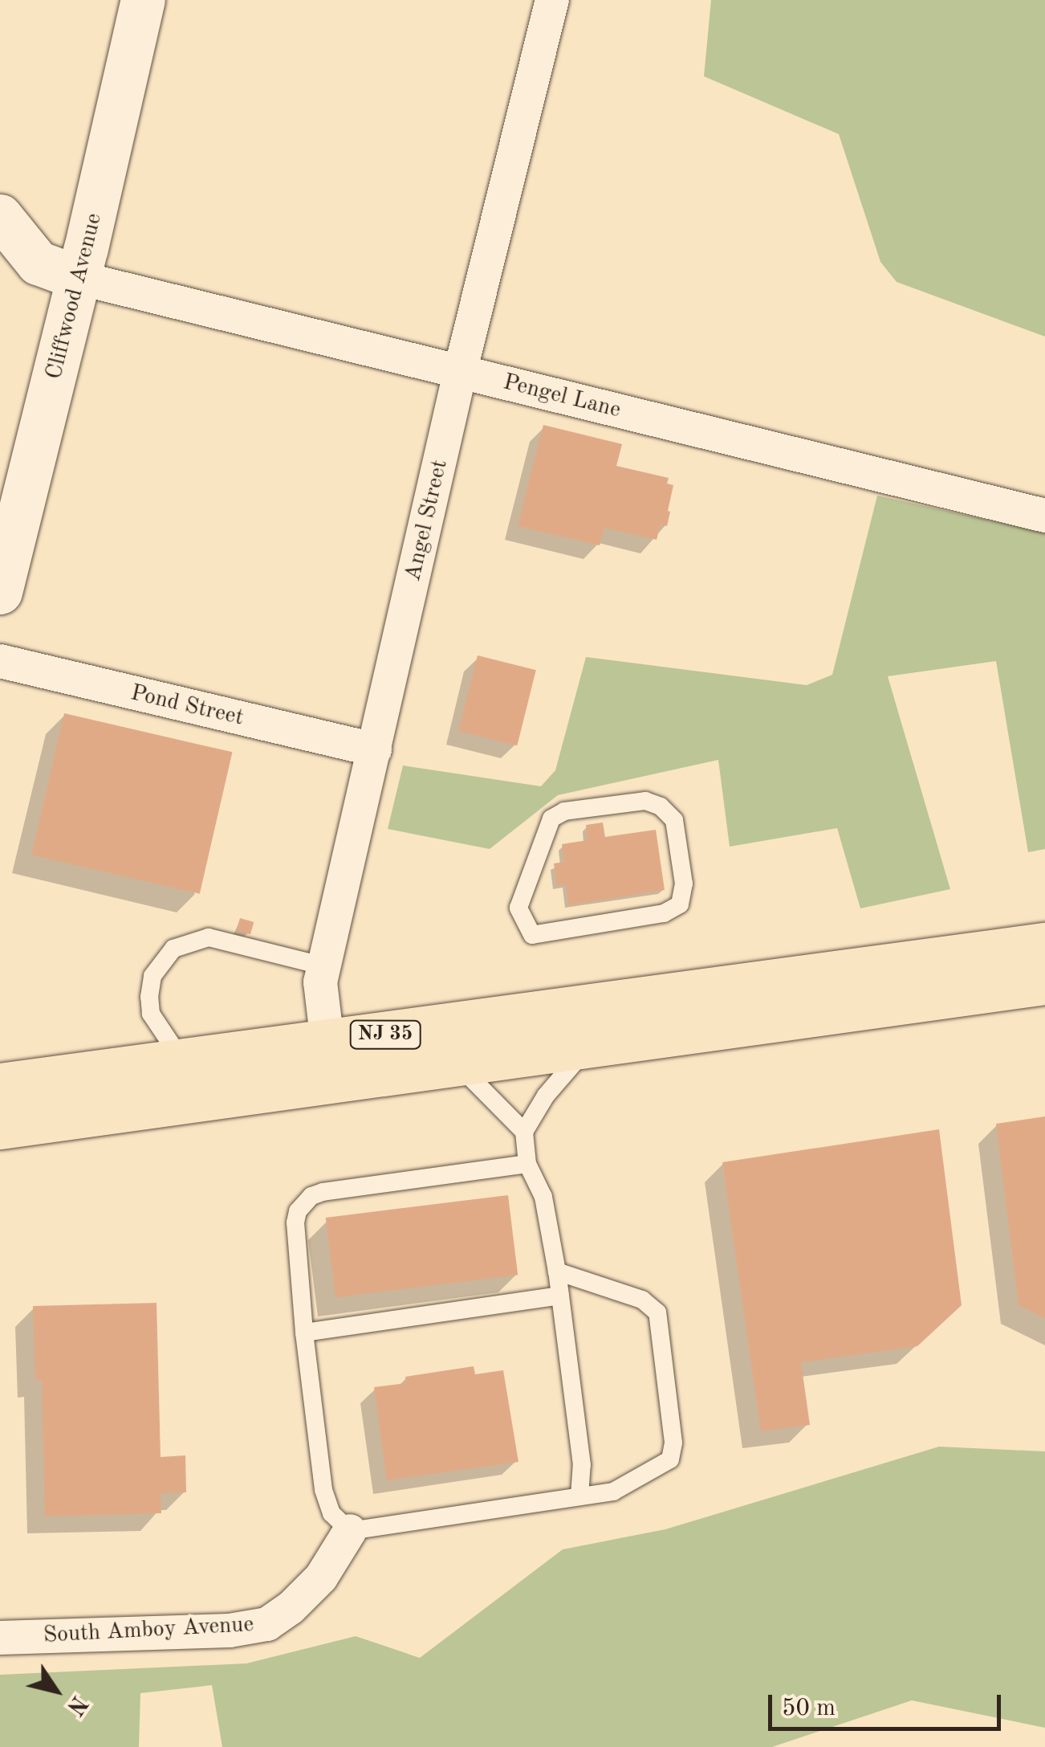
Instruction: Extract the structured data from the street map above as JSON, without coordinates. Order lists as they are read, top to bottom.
{
  "streets": {
    "highway": ["NJ 35"],
    "main road": ["Cliffwood Avenue"],
    "street": [
      "Pengel Lane",
      "Angel Street",
      "Pond Street",
      "South Amboy Avenue"
    ]
  },
  "crossings": [
    ["Cliffwood Avenue", "Pengel Lane"],
    ["Pengel Lane", "Angel Street"],
    ["Angel Street", "Pond Street"],
    ["Angel Street", "NJ 35"]
  ],
  "scale_bar": "50 m",
  "north": "bottom right"
}
